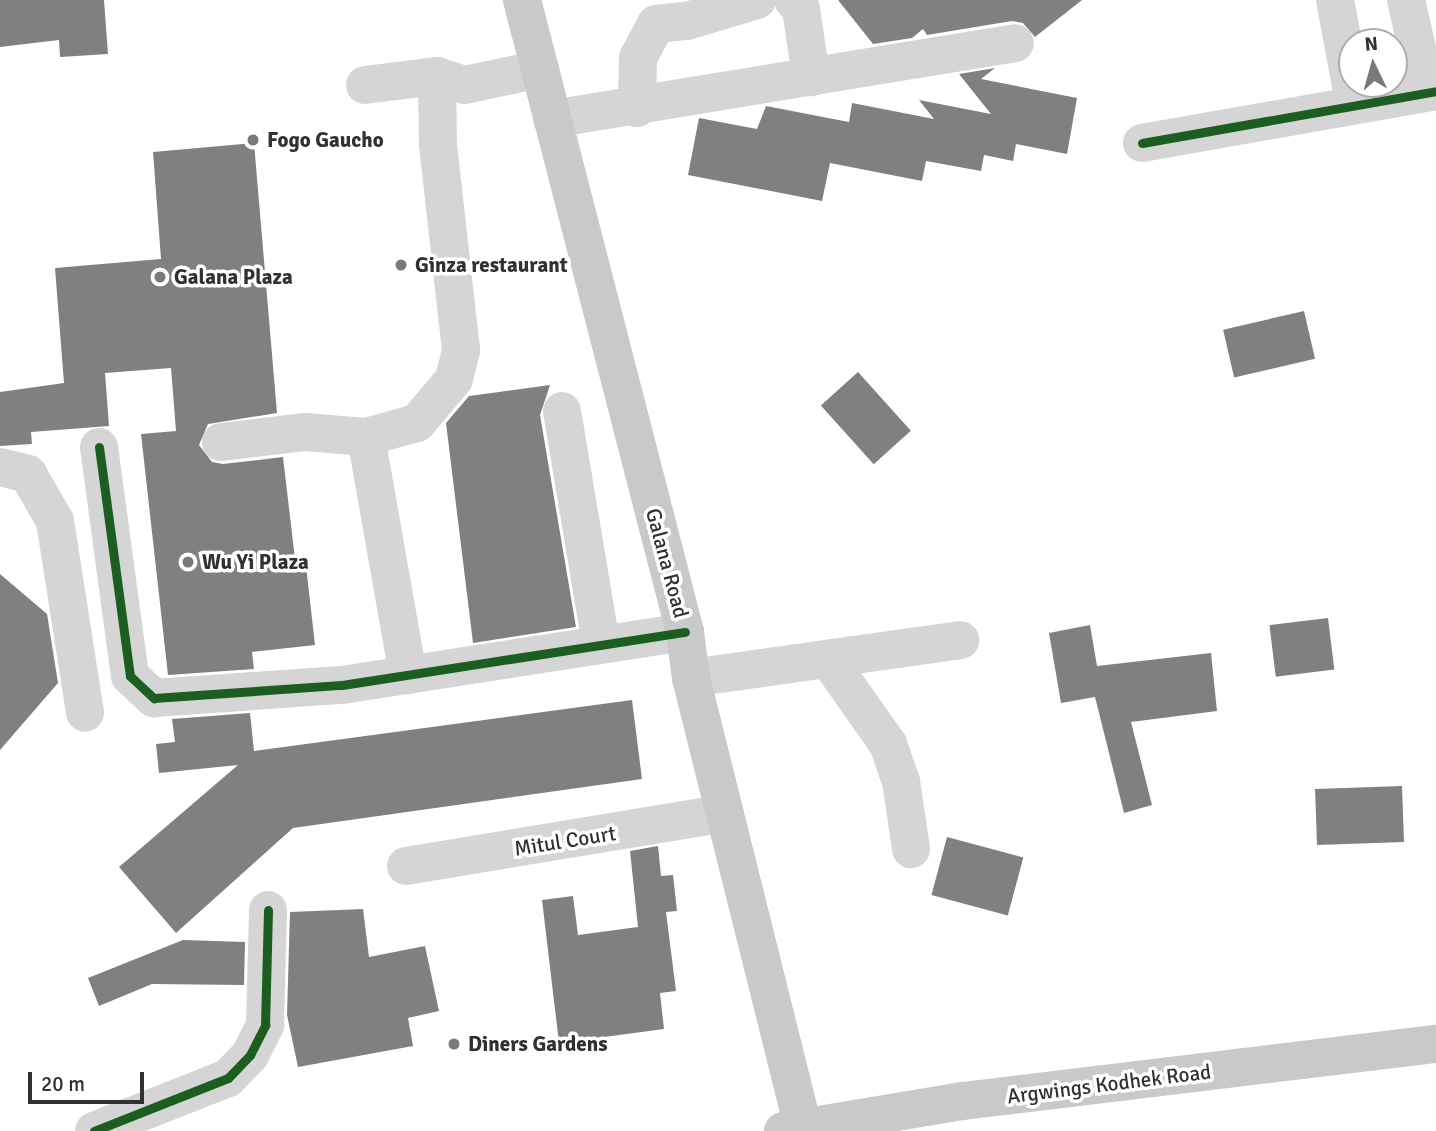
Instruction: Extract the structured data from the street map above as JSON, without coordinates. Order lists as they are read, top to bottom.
{
  "streets": {
    "main road": ["Galana Road", "Argwings Kodhek Road"],
    "street": ["Mitul Court"]
  },
  "crossings": [
    ["Galana Road", "Mitul Court"],
    ["Galana Road", "Argwings Kodhek Road"]
  ],
  "places": [
    "Fogo Gaucho",
    "Ginza restaurant",
    "Galana Plaza",
    "Wu Yi Plaza",
    "Diners Gardens"
  ],
  "scale_bar": "20 m",
  "north": "top"
}
